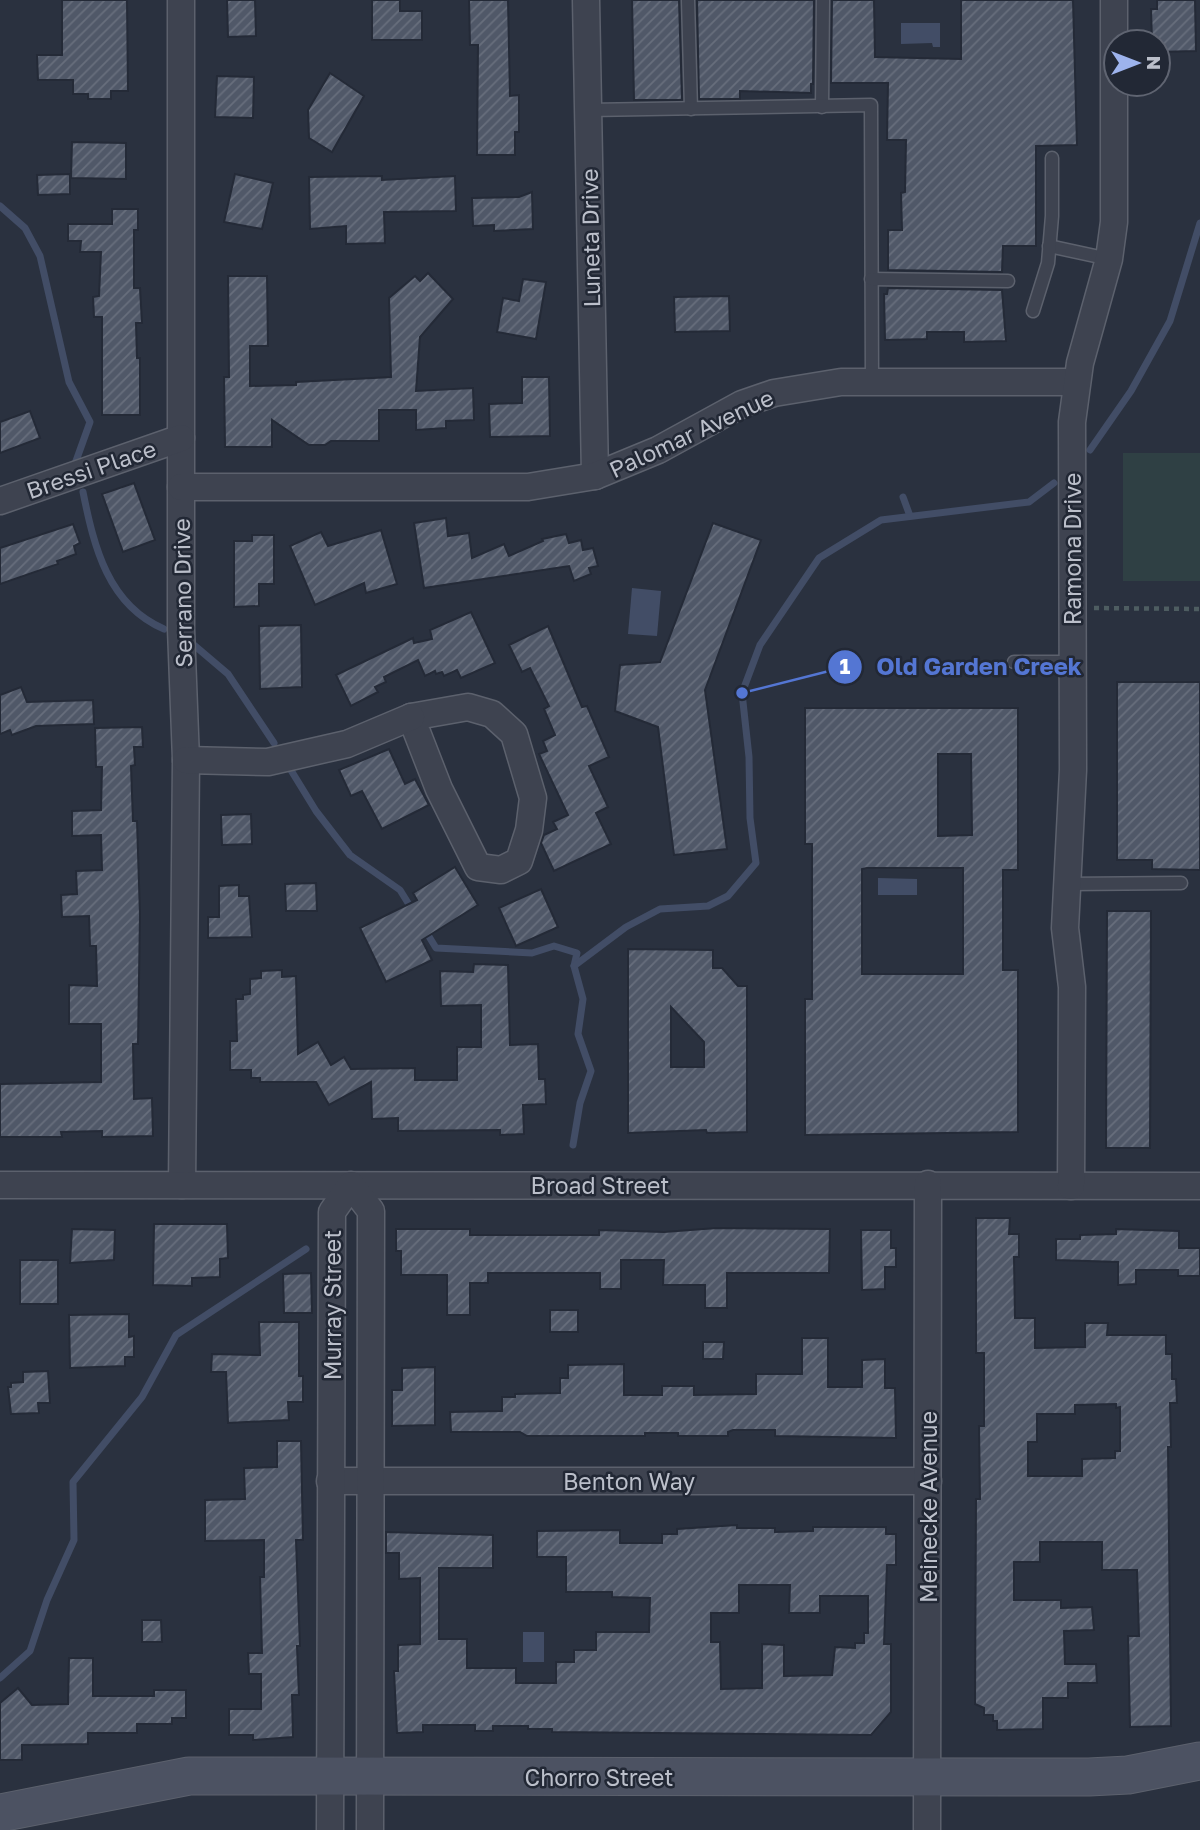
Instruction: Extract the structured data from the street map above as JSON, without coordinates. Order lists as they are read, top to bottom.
{
  "streets": {
    "street": [
      "Luneta Drive",
      "Palomar Avenue",
      "Bressi Place",
      "Ramona Drive",
      "Serrano Drive",
      "Broad Street",
      "Murray Street",
      "Benton Way",
      "Meinecke Avenue",
      "Chorro Street"
    ]
  },
  "crossings": [
    ["Luneta Drive", "Palomar Avenue"],
    ["Palomar Avenue", "Ramona Drive"],
    ["Palomar Avenue", "Serrano Drive"],
    ["Bressi Place", "Serrano Drive"],
    ["Ramona Drive", "Broad Street"],
    ["Serrano Drive", "Broad Street"],
    ["Broad Street", "Murray Street"],
    ["Broad Street", "Meinecke Avenue"],
    ["Murray Street", "Benton Way"],
    ["Murray Street", "Chorro Street"],
    ["Benton Way", "Meinecke Avenue"],
    ["Meinecke Avenue", "Chorro Street"]
  ],
  "places": ["Old Garden Creek"],
  "north": "right"
}
